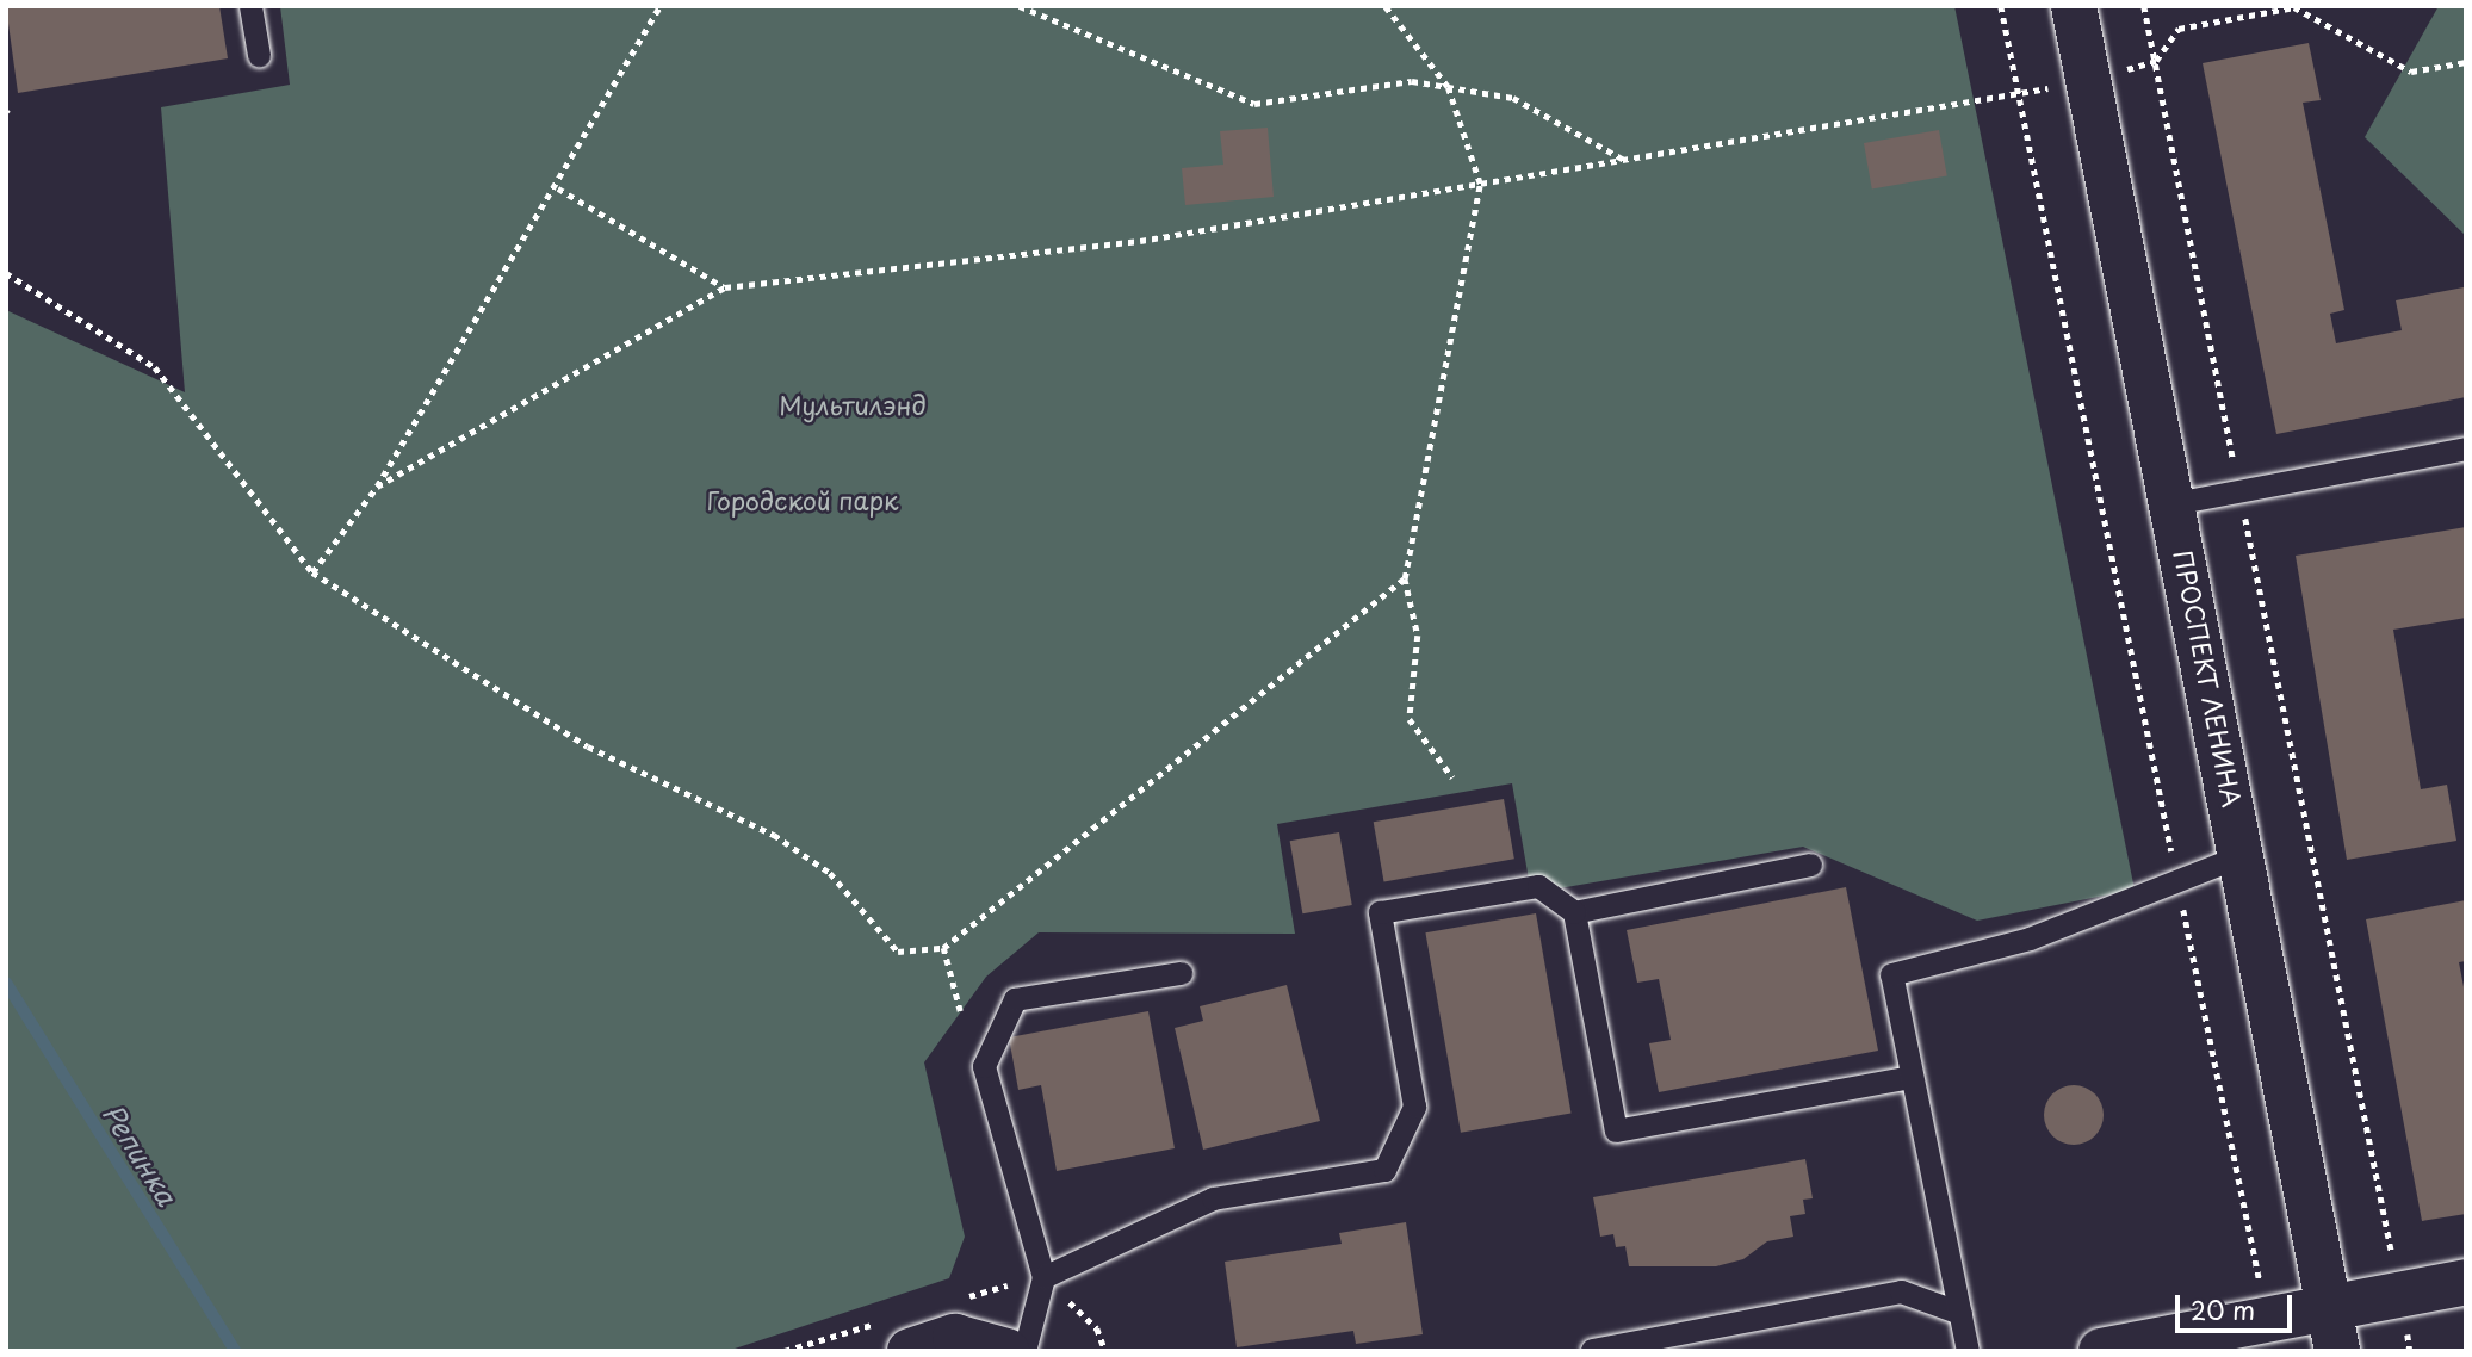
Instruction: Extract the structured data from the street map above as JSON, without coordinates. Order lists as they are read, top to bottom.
{
  "streets": {
    "main road": ["ПРОСПЕКТ ЛЕНИНА"]
  },
  "water": ["Репинка"],
  "parks": ["Мультилэнд", "Городской парк"],
  "scale_bar": "20 m"
}
